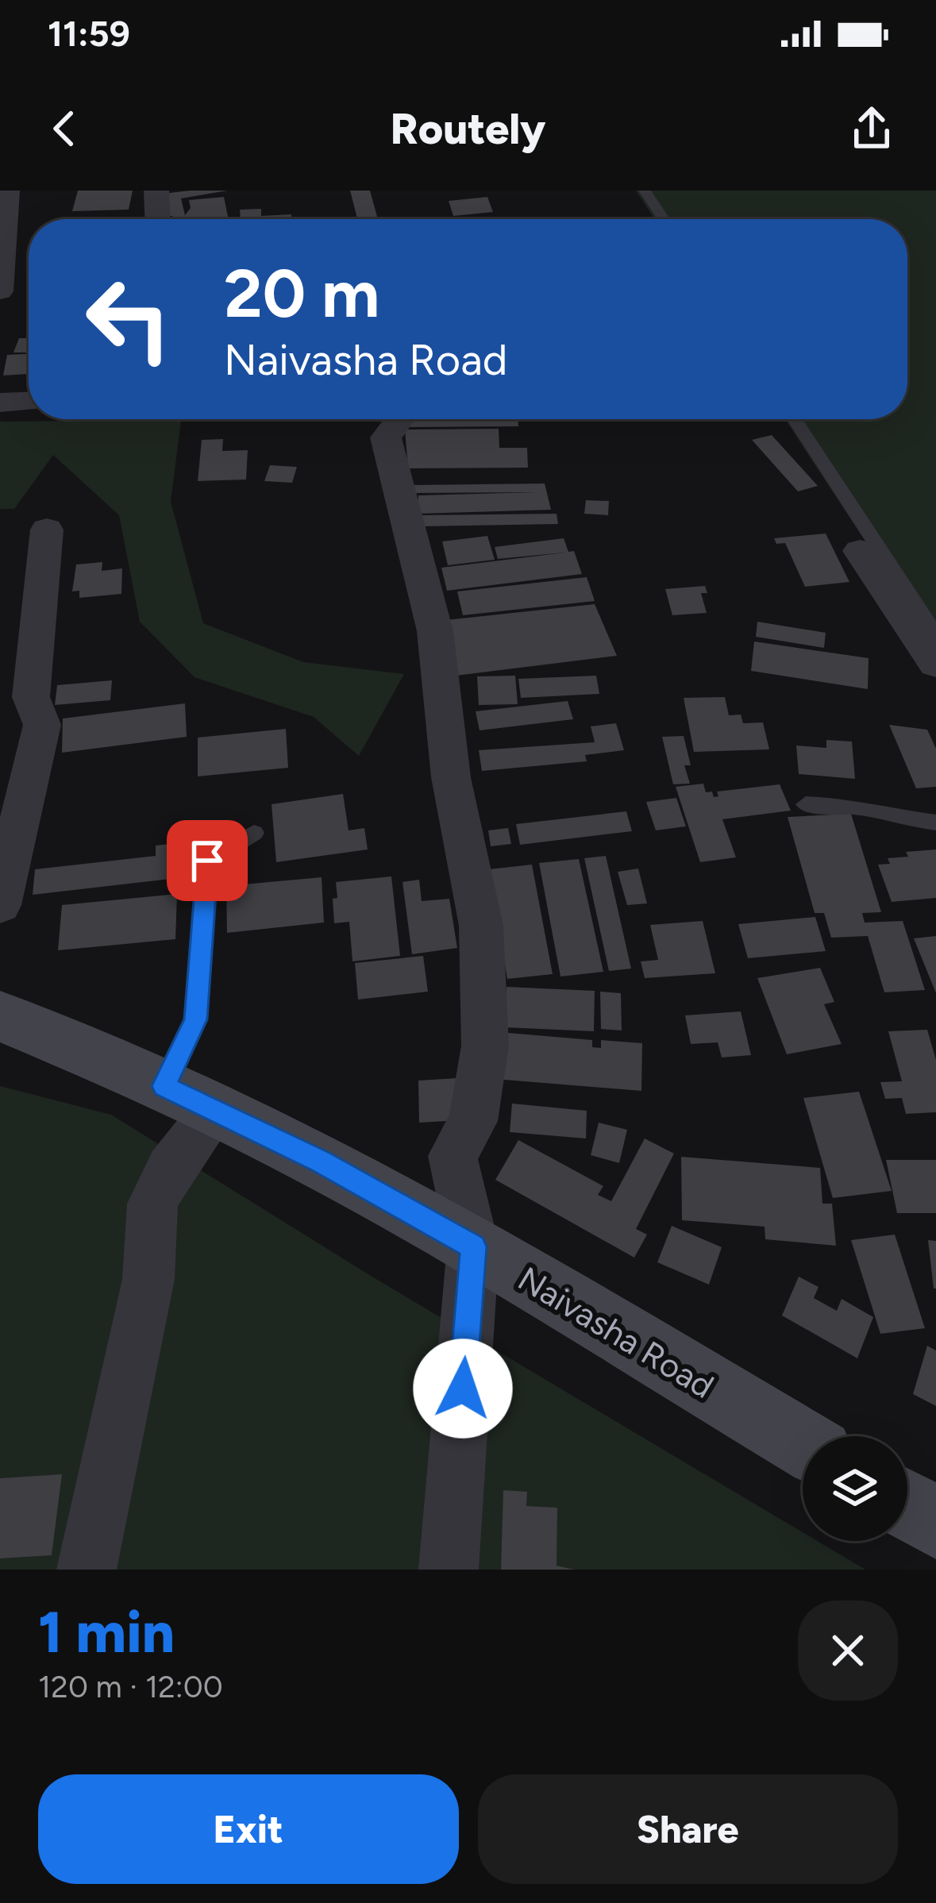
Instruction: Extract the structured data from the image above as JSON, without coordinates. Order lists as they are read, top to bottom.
{
  "streets": {
    "main road": ["Naivasha Road"]
  },
  "page": {
    "status": "11:59",
    "header": "Routely",
    "turn": ["20 m", "Naivasha Road"],
    "heading": ["1 min", "120 m · 12:00"],
    "buttons": ["Exit", "Share"]
  }
}
